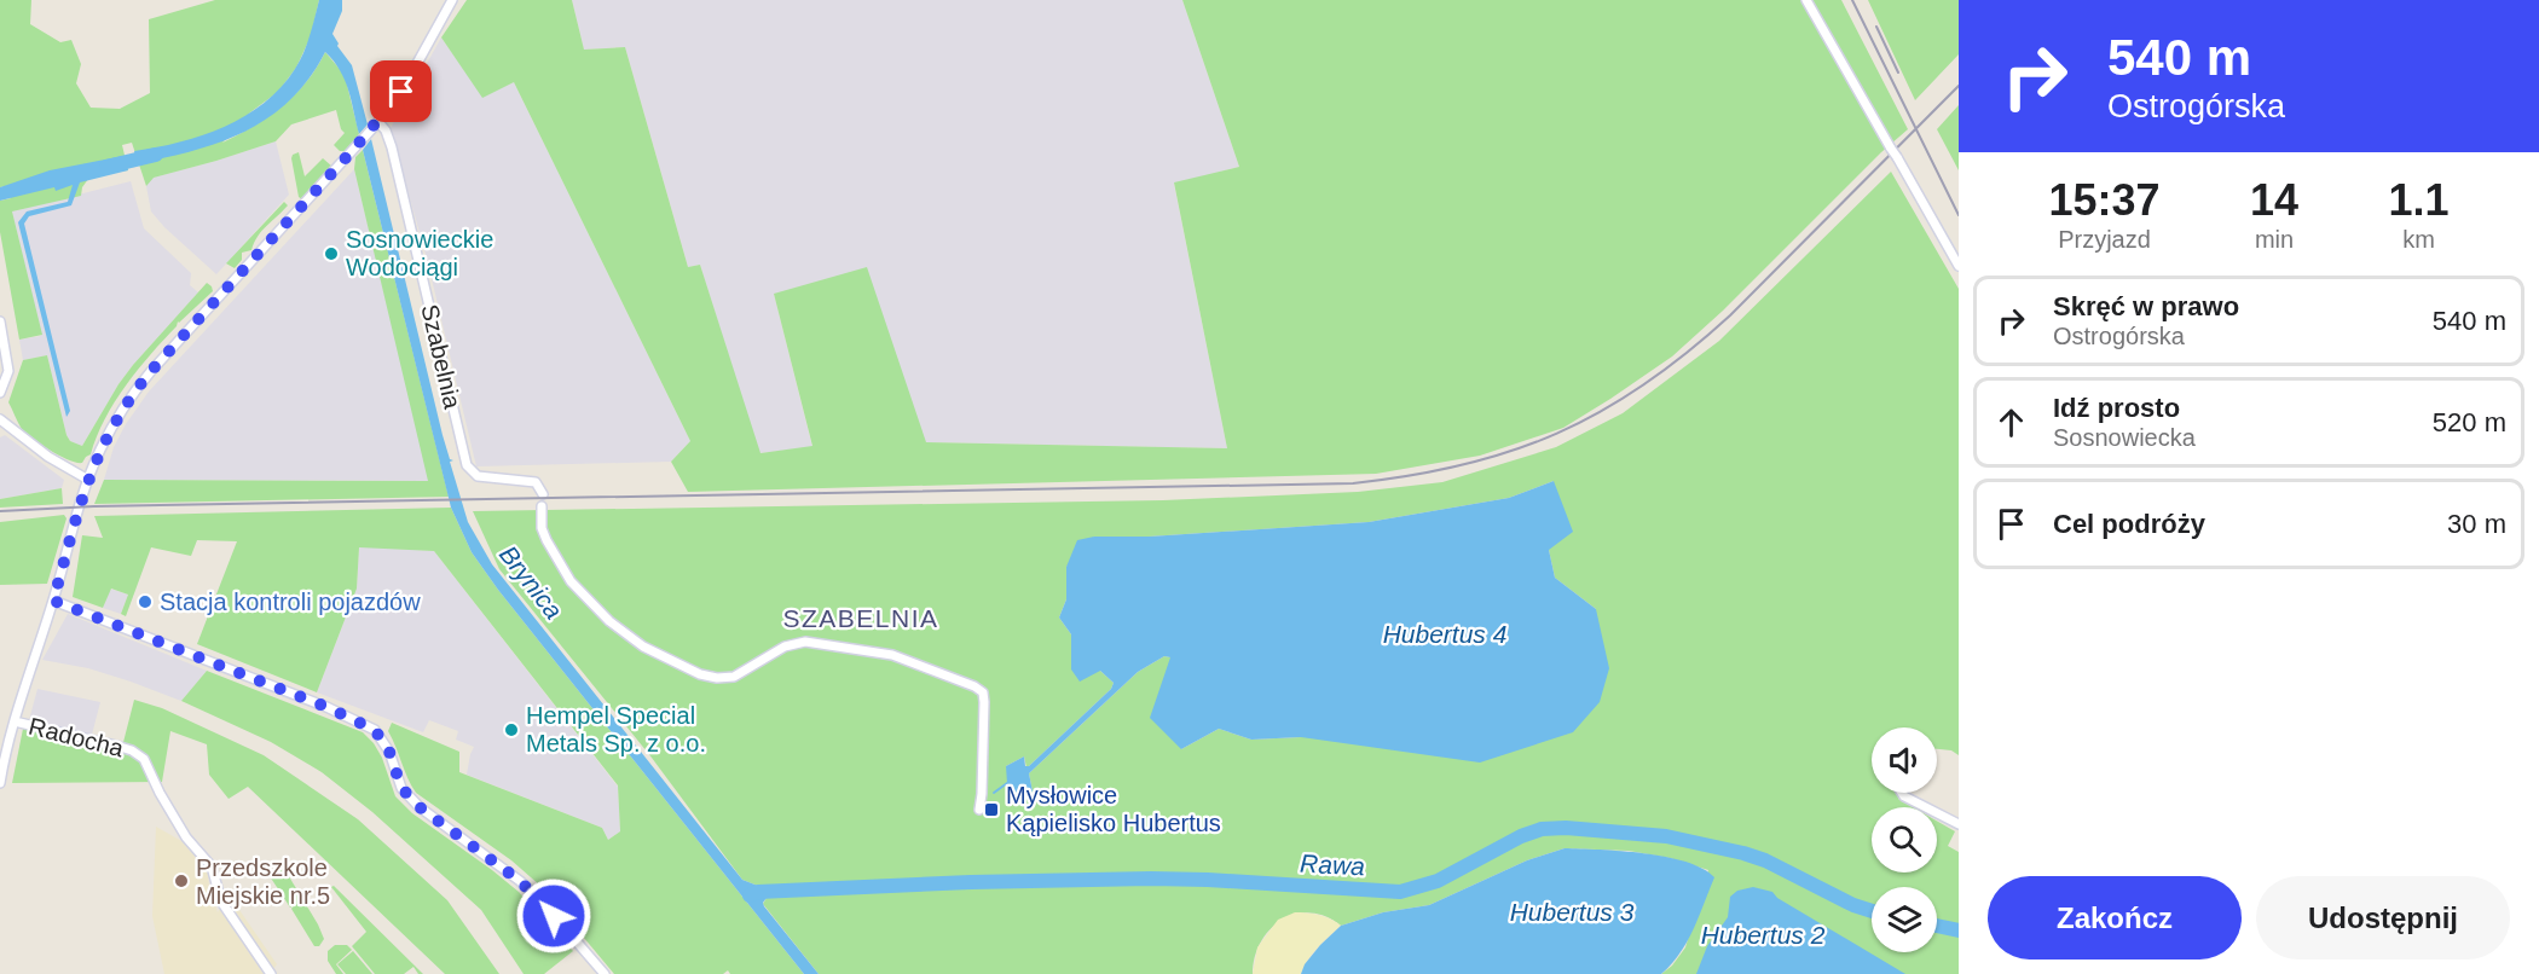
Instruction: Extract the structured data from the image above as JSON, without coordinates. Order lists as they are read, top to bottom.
{
  "streets": {
    "street": ["Szabelnia", "Radocha"]
  },
  "districts": ["SZABELNIA"],
  "water": [
    "Brynica",
    "Hubertus 4",
    "Rawa",
    "Hubertus 3",
    "Hubertus 2"
  ],
  "places": {
    "other": [
      "Sosnowieckie Wodociągi",
      "Stacja kontroli pojazdów",
      "Hempel Special Metals Sp. z o.o.",
      "Przedszkole Miejskie nr.5"
    ],
    "transit": ["Mysłowice Kąpielisko Hubertus"]
  },
  "page": {
    "turn": ["540 m", "Ostrogórska"],
    "eta": [
      "15:37",
      "Przyjazd",
      "14",
      "min",
      "1.1",
      "km"
    ],
    "list": [
      {
        "name": "Skręć w prawo",
        "note": "Ostrogórska",
        "value": "540 m"
      },
      {
        "name": "Idź prosto",
        "note": "Sosnowiecka",
        "value": "520 m"
      },
      {
        "name": "Cel podróży",
        "value": "30 m"
      }
    ],
    "buttons": ["Zakończ", "Udostępnij"]
  }
}
